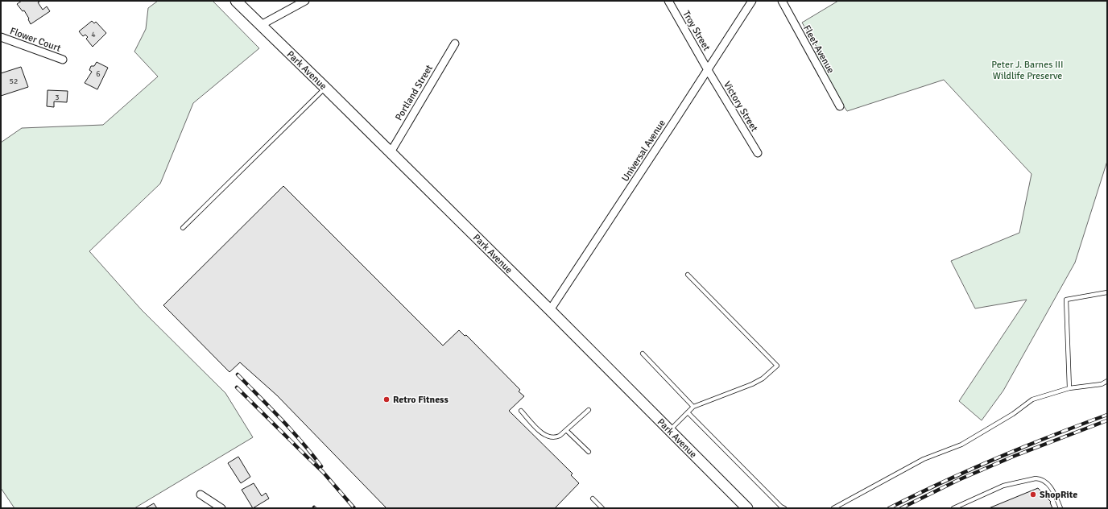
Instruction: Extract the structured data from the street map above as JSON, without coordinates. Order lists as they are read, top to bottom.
{
  "streets": {
    "street": [
      "Troy Street",
      "Flower Court",
      "Fleet Avenue",
      "Park Avenue",
      "Portland Street",
      "Victory Street",
      "Universal Avenue"
    ]
  },
  "crossings": [
    ["Troy Street", "Victory Street"],
    ["Troy Street", "Universal Avenue"],
    ["Park Avenue", "Portland Street"],
    ["Park Avenue", "Universal Avenue"],
    ["Victory Street", "Universal Avenue"]
  ],
  "parks": ["Peter J. Barnes III Wildlife Preserve"],
  "places": ["Retro Fitness", "ShopRite"],
  "house_numbers": [
    "4",
    "6",
    "52",
    "3"
  ]
}
